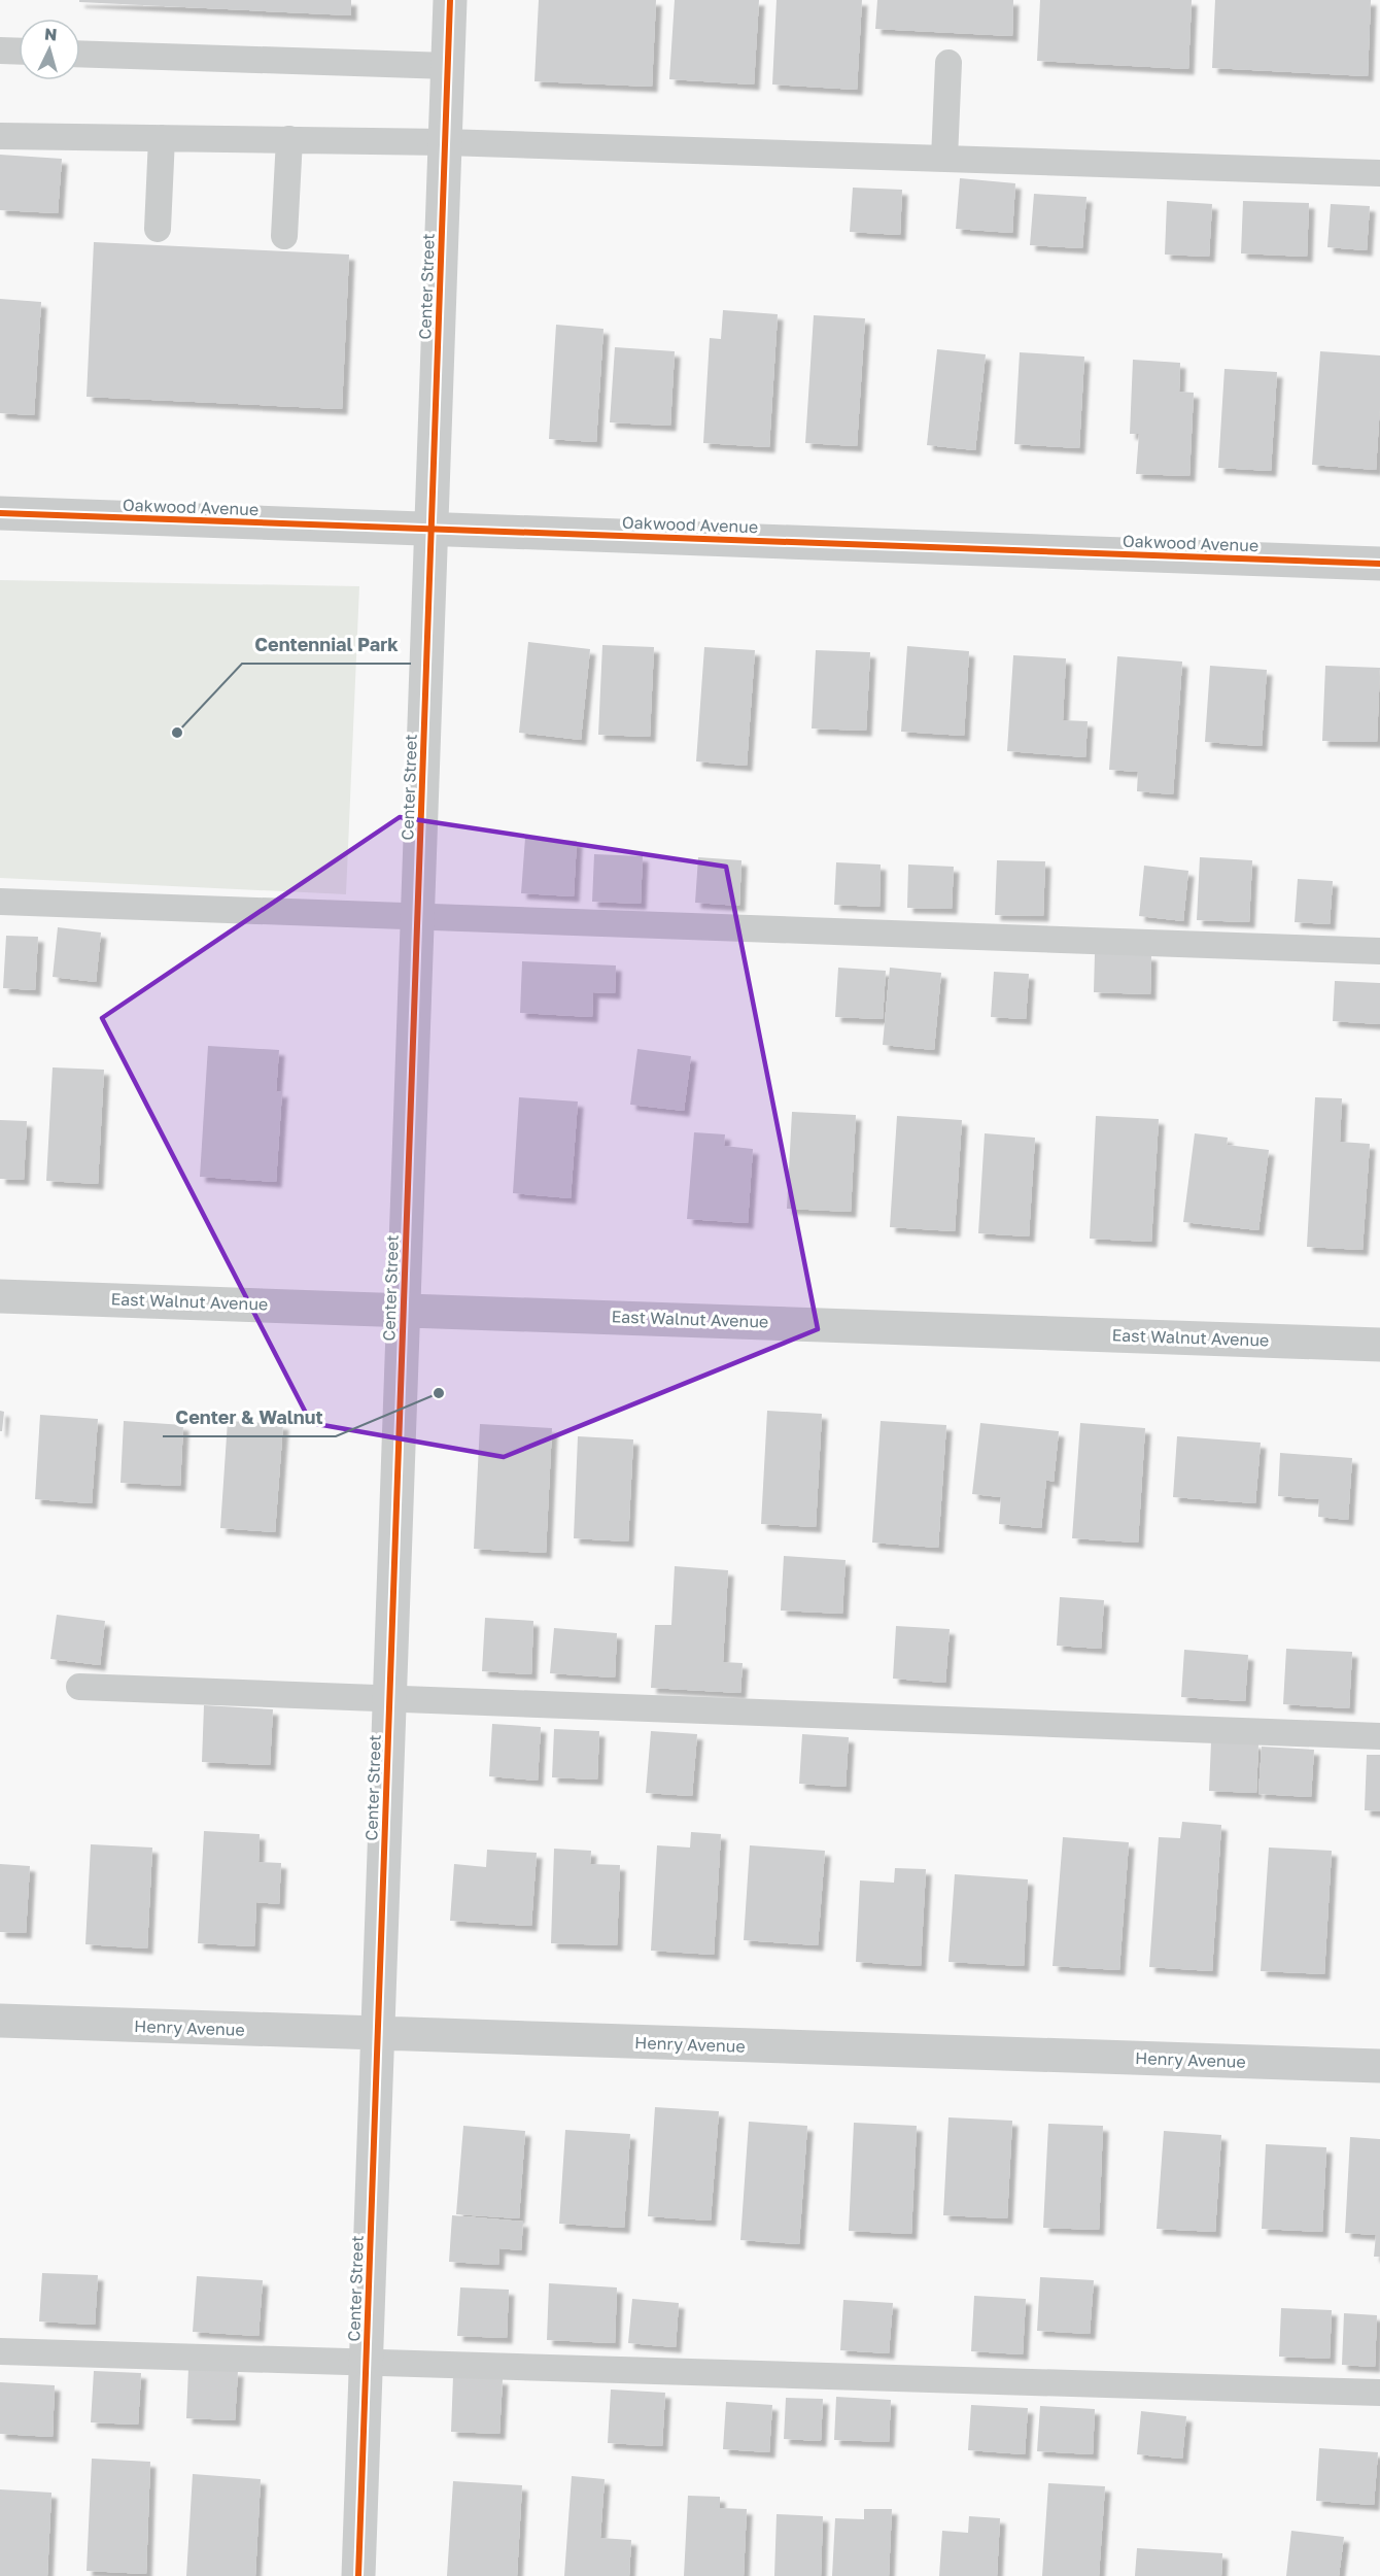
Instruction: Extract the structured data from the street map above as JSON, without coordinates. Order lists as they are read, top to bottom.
{
  "streets": {
    "street": [
      "Center Street",
      "Oakwood Avenue",
      "East Walnut Avenue",
      "Henry Avenue"
    ]
  },
  "crossings": [
    ["Center Street", "Oakwood Avenue"],
    ["Center Street", "East Walnut Avenue"],
    ["Center Street", "Henry Avenue"]
  ],
  "places": ["Centennial Park", "Center & Walnut"],
  "north": "top"
}
